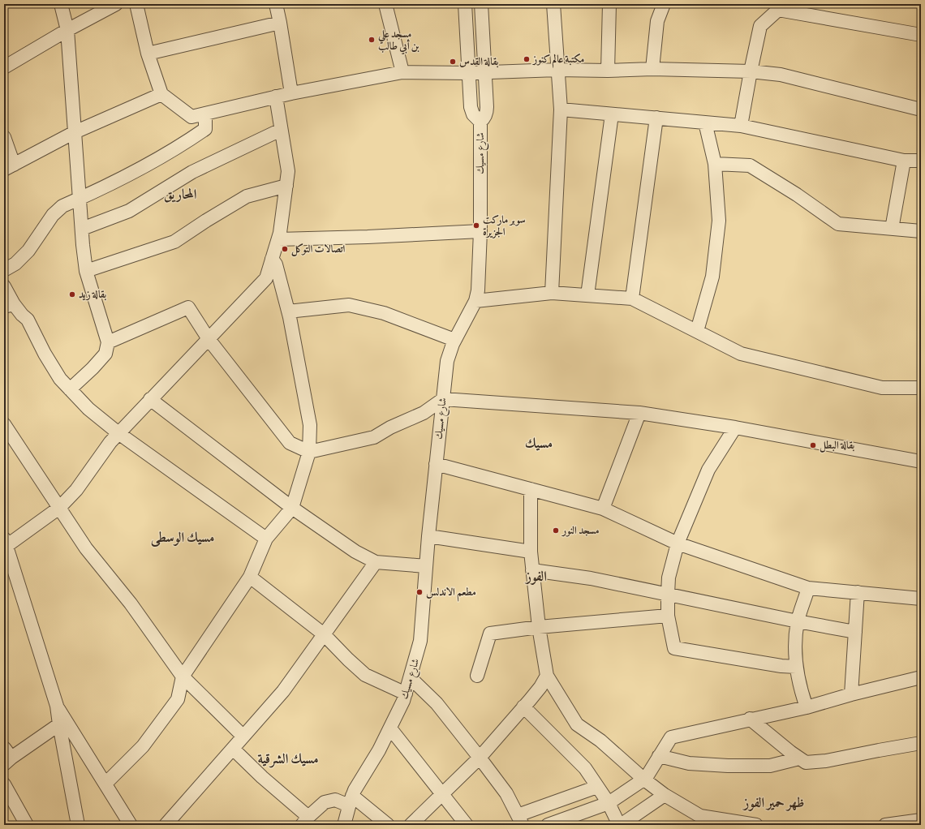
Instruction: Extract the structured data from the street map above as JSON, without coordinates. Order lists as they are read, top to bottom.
{
  "streets": {
    "street": ["شارع مسيك"]
  },
  "districts": [
    "المحاريق",
    "مسيك",
    "مسيك الوسطى",
    "الفوز",
    "مسيك الشرقية",
    "ظهر حمير الفوز"
  ],
  "places": [
    "مسجد علي بن أبي طالب",
    "مكتبة عالم كنوز",
    "بقالة القدس",
    "سوبر ماركت الجزيرة",
    "اتصالات التوكل",
    "بقالة زيد",
    "بقالة البطل",
    "مسجد النور",
    "مطعم الاندلس"
  ]
}
